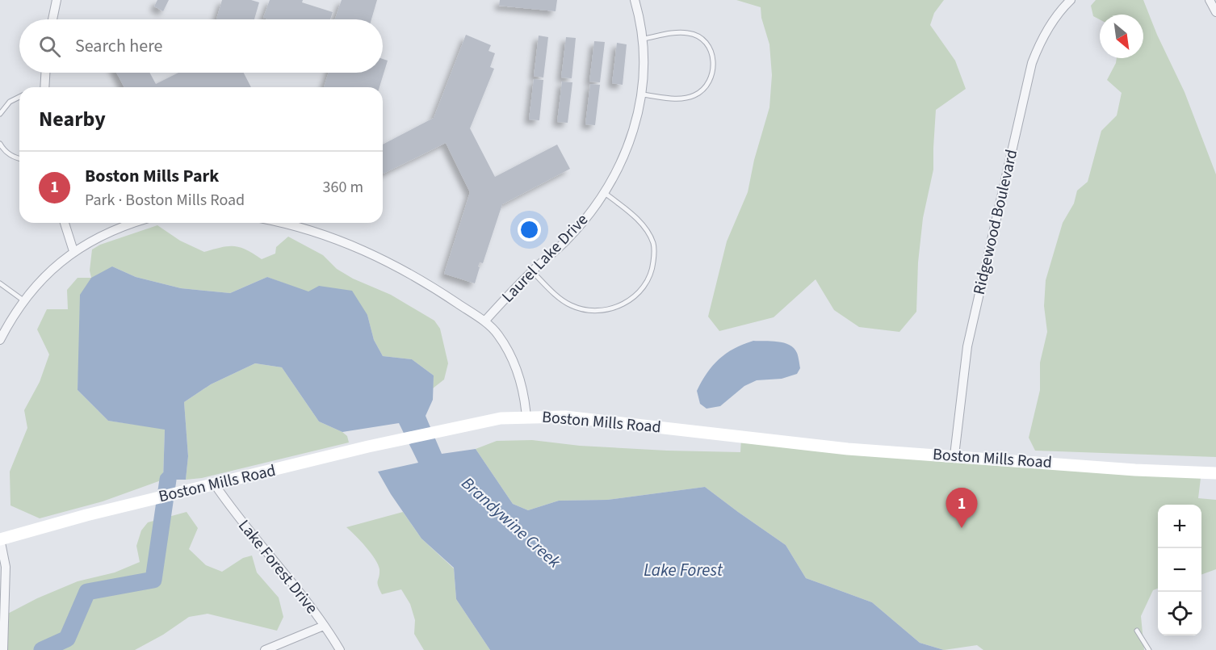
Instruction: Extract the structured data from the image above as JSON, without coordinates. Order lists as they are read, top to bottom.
{
  "streets": {
    "street": [
      "Ridgewood Boulevard",
      "Laurel Lake Drive",
      "Boston Mills Road",
      "Lake Forest Drive"
    ]
  },
  "crossings": [
    ["Ridgewood Boulevard", "Boston Mills Road"],
    ["Boston Mills Road", "Lake Forest Drive"]
  ],
  "water": ["Brandywine Creek", "Lake Forest"],
  "north": "bottom right",
  "page": {
    "search": "Search here",
    "heading": "Nearby",
    "list": [
      {
        "mark": "1",
        "name": "Boston Mills Park",
        "note": "Park · Boston Mills Road",
        "value": "360 m"
      }
    ],
    "pins": "1",
    "map_buttons": ["+", "−"]
  }
}
